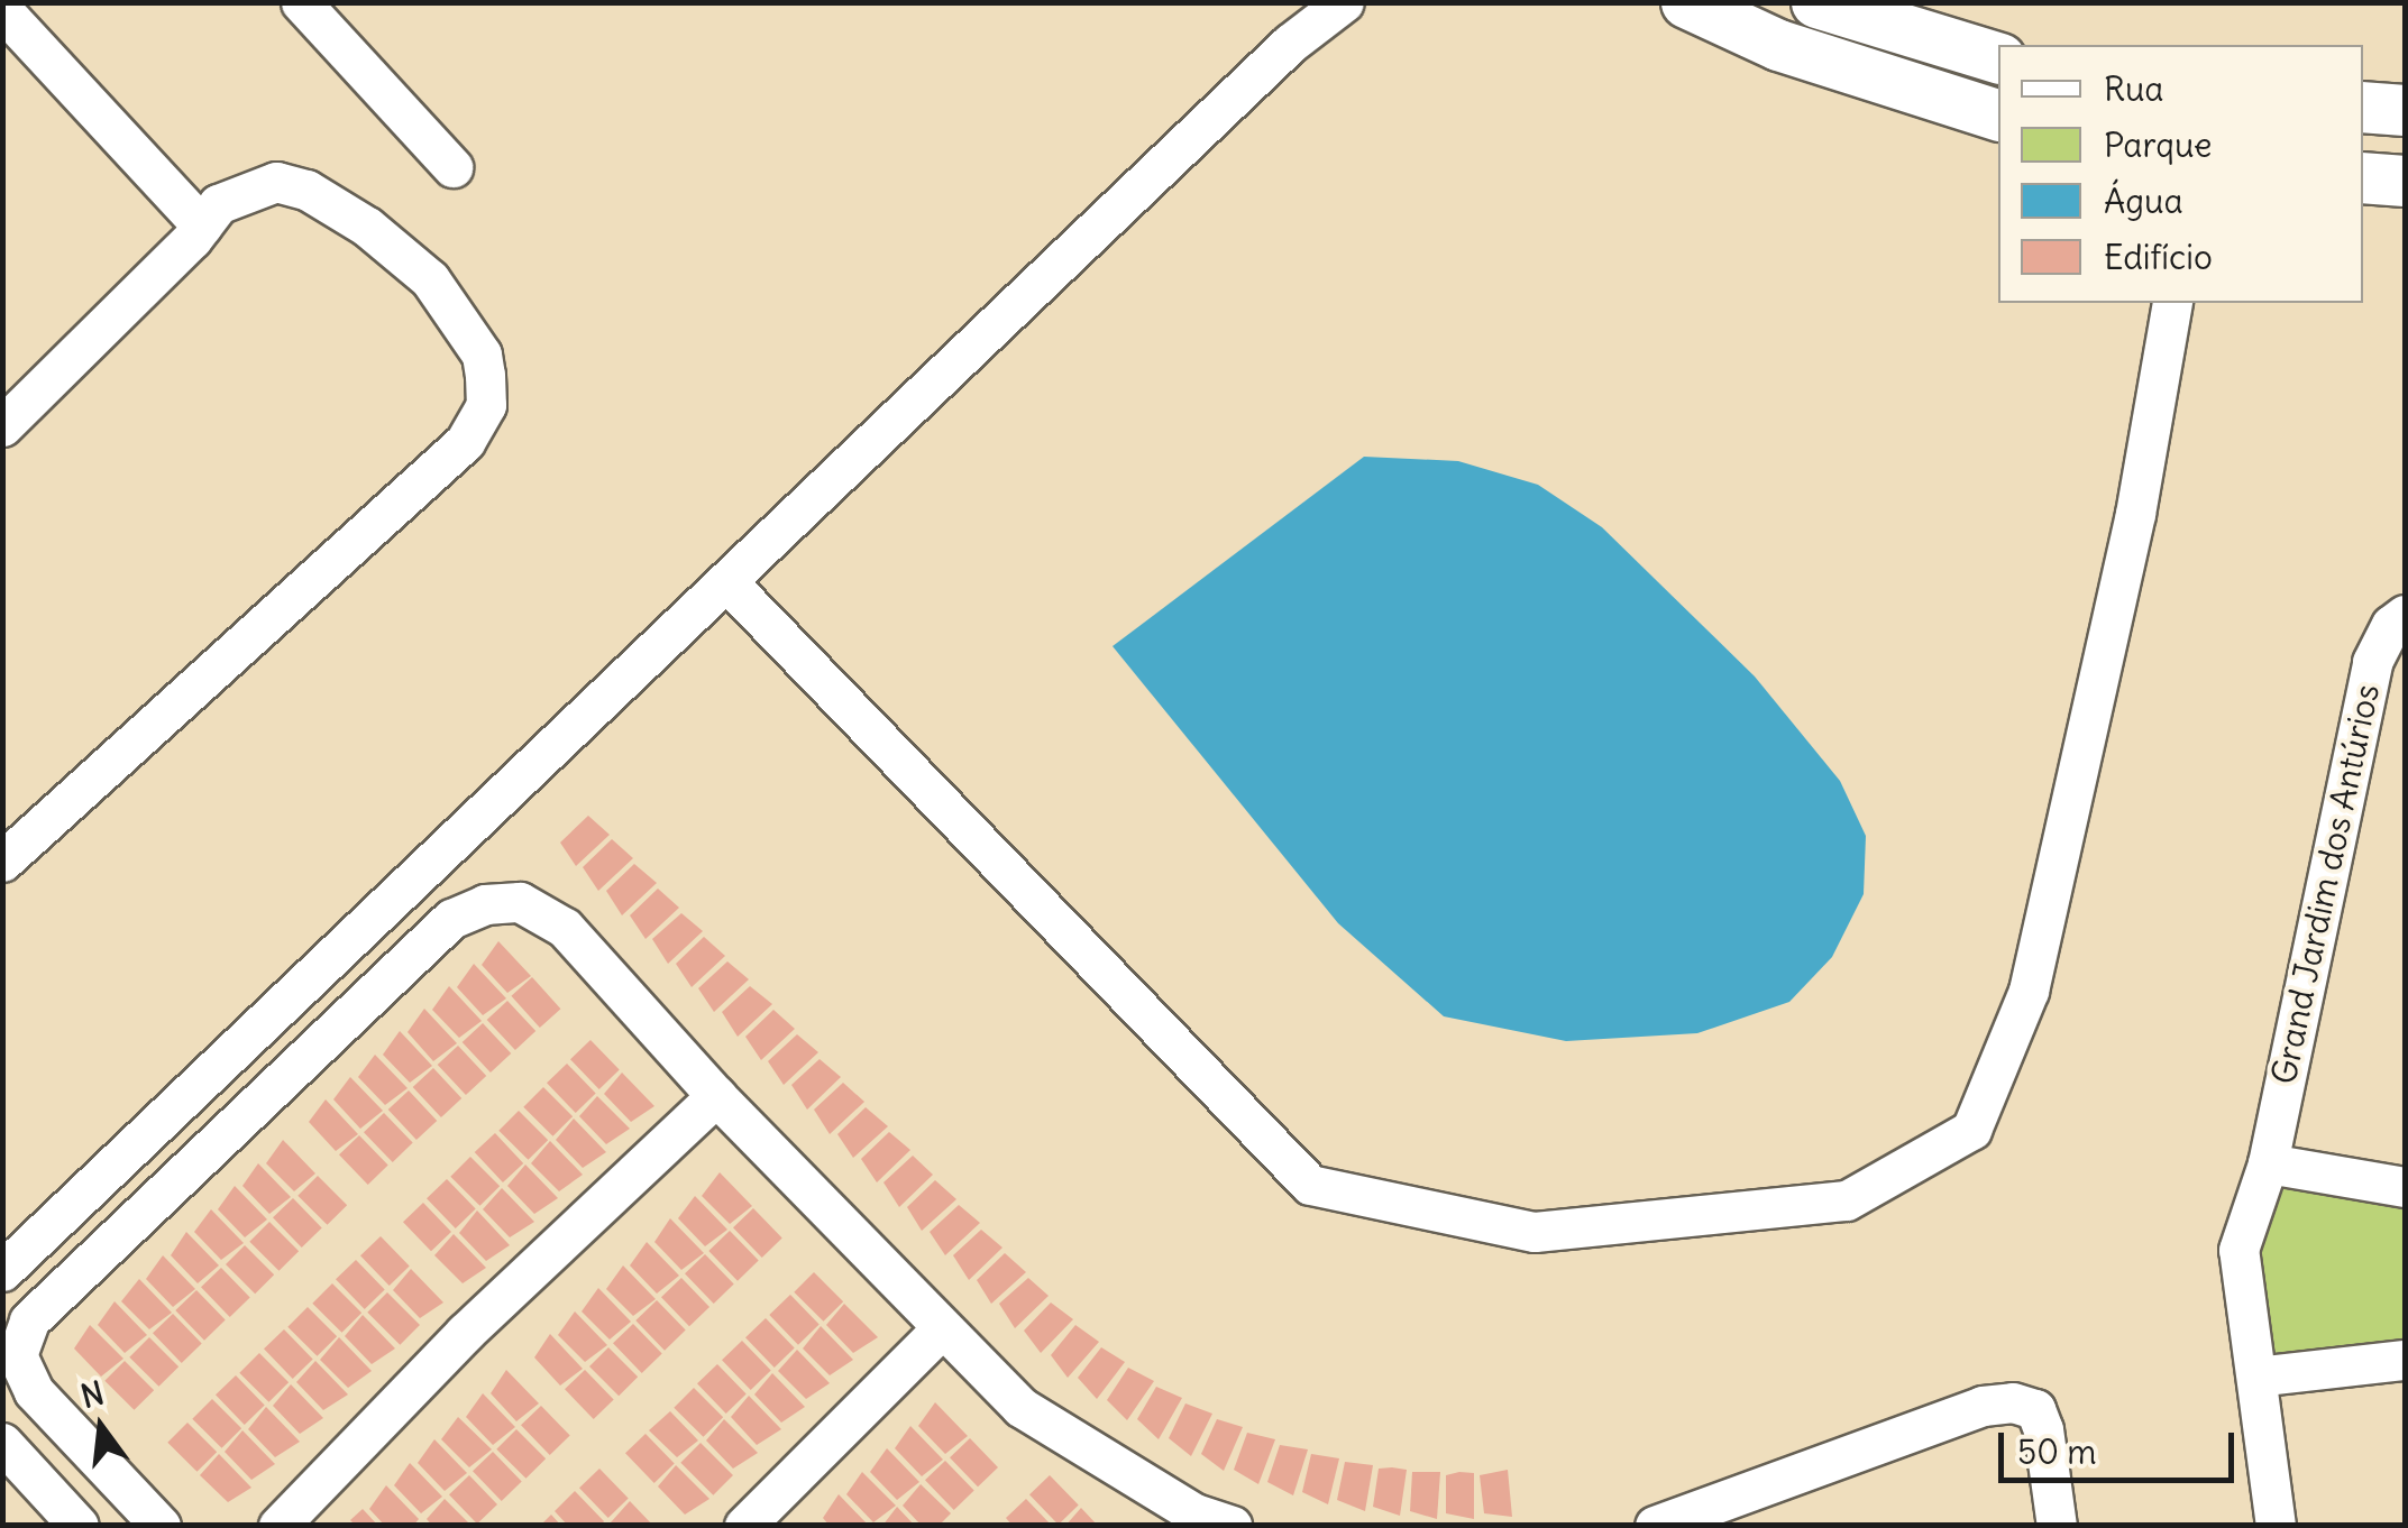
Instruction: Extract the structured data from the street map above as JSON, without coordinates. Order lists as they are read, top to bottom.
{
  "streets": {
    "street": ["Grand Jardim dos Antúrios"]
  },
  "legend": [
    "Rua",
    "Parque",
    "Água",
    "Edifício"
  ],
  "scale_bar": "50 m",
  "north": "top"
}
